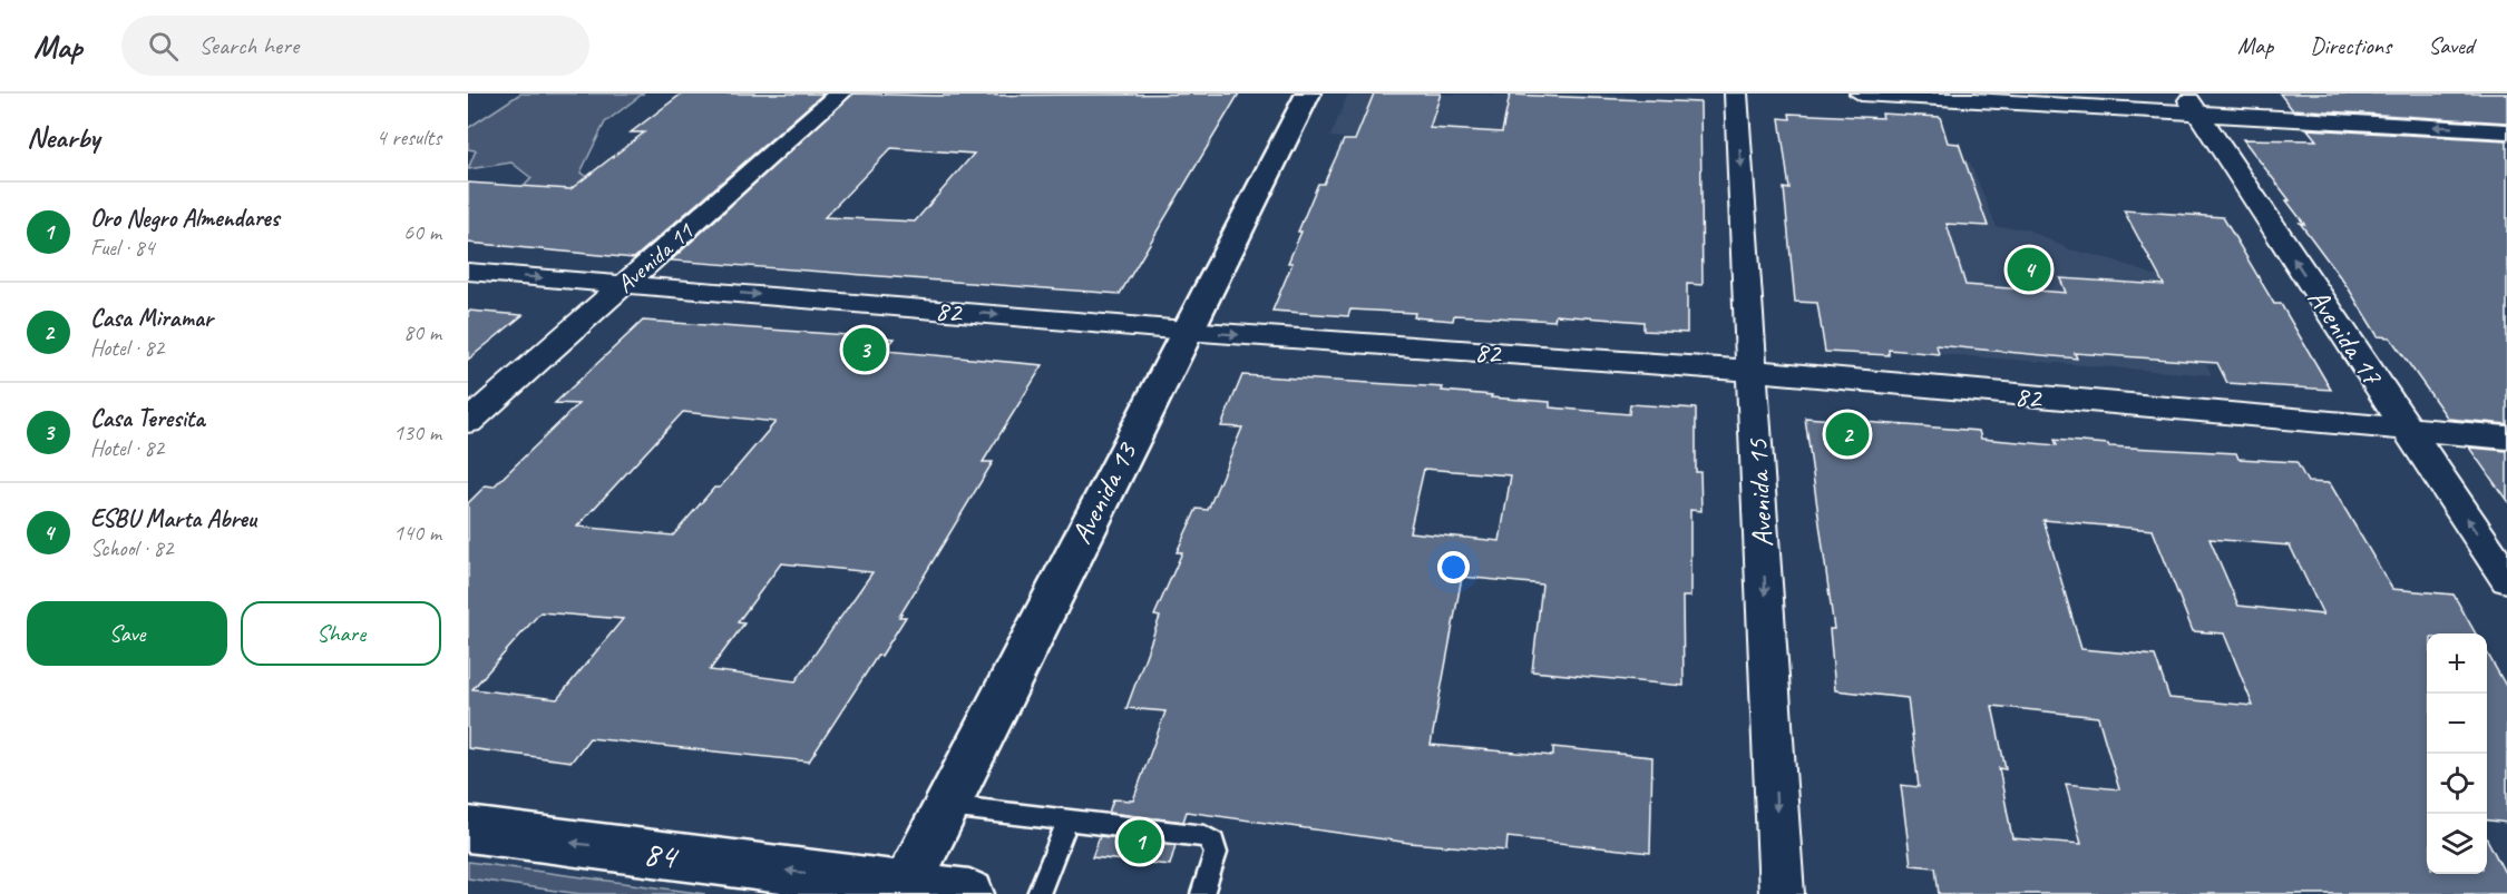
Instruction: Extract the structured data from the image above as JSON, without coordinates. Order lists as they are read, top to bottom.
{
  "streets": {
    "street": [
      "Avenida 11",
      "82",
      "Avenida 17",
      "Avenida 13",
      "Avenida 15",
      "84"
    ]
  },
  "crossings": [
    ["Avenida 11", "82"],
    ["82", "Avenida 17"],
    ["82", "Avenida 13"],
    ["82", "Avenida 15"],
    ["Avenida 13", "84"]
  ],
  "one_way": [
    "82",
    "Avenida 17",
    "Avenida 15",
    "84"
  ],
  "page": {
    "header": "Map",
    "search": "Search here",
    "nav": ["Map", "Directions", "Saved"],
    "heading": ["Nearby", "4 results"],
    "list": [
      {
        "mark": "1",
        "name": "Oro Negro Almendares",
        "note": "Fuel · 84",
        "value": "60 m"
      },
      {
        "mark": "2",
        "name": "Casa Miramar",
        "note": "Hotel · 82",
        "value": "80 m"
      },
      {
        "mark": "3",
        "name": "Casa Teresita",
        "note": "Hotel · 82",
        "value": "130 m"
      },
      {
        "mark": "4",
        "name": "ESBU Marta Abreu",
        "note": "School · 82",
        "value": "140 m"
      }
    ],
    "pins": [
      "4",
      "3",
      "2",
      "1"
    ],
    "buttons": ["Save", "Share"],
    "map_buttons": ["+", "−"]
  }
}
